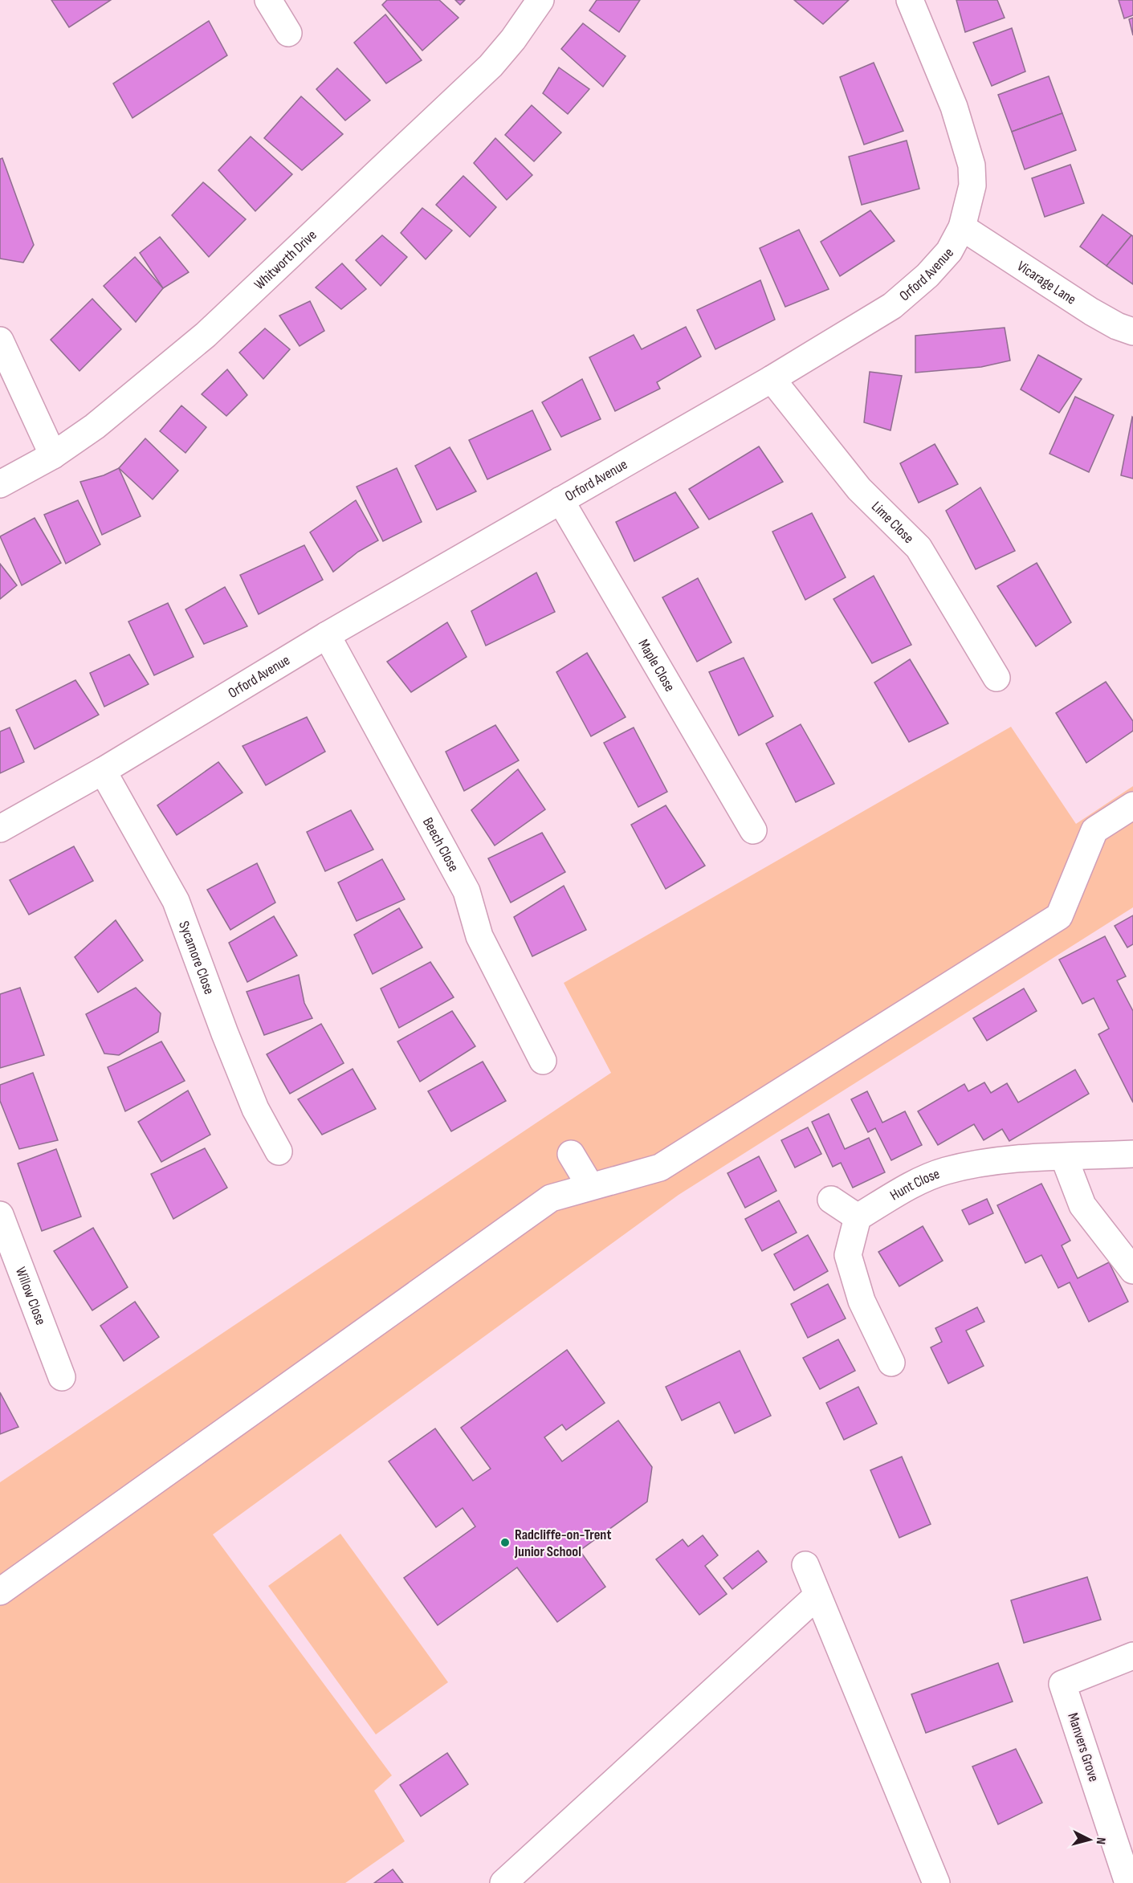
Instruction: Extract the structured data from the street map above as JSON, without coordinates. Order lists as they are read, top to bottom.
{
  "streets": {
    "street": [
      "Whitworth Drive",
      "Orford Avenue",
      "Vicarage Lane",
      "Lime Close",
      "Maple Close",
      "Beech Close",
      "Sycamore Close",
      "Hunt Close",
      "Willow Close",
      "Manvers Grove"
    ]
  },
  "crossings": [
    ["Orford Avenue", "Vicarage Lane"],
    ["Orford Avenue", "Lime Close"],
    ["Orford Avenue", "Maple Close"],
    ["Orford Avenue", "Beech Close"],
    ["Orford Avenue", "Sycamore Close"]
  ],
  "places": ["Radcliffe-on-Trent Junior School"],
  "north": "right"
}
